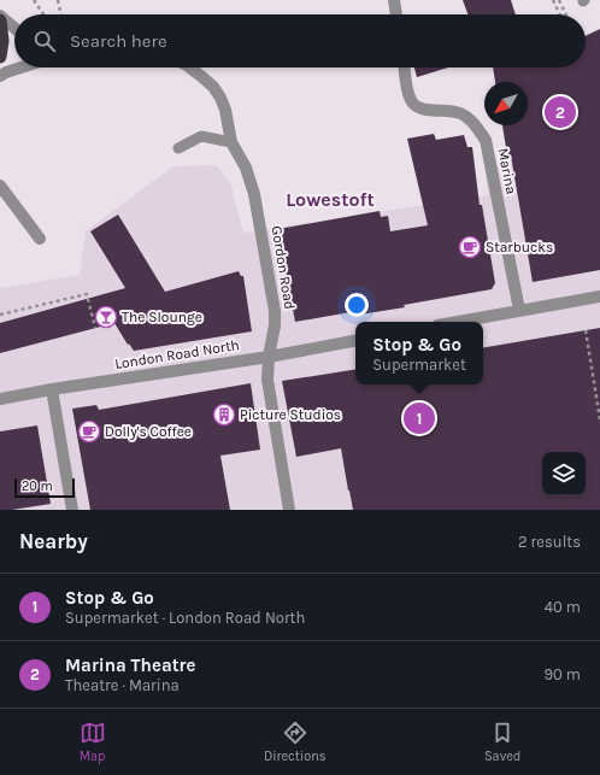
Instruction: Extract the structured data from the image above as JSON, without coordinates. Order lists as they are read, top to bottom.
{
  "streets": {
    "street": ["Marina", "Gordon Road", "London Road North"]
  },
  "crossings": [
    ["Gordon Road", "London Road North"]
  ],
  "districts": ["Lowestoft"],
  "places": {
    "cafe": ["Starbucks", "Dolly's Coffee"],
    "bar": ["The Slounge"],
    "building": ["Picture Studios"]
  },
  "scale_bar": "20 m",
  "north": "bottom left",
  "page": {
    "search": "Search here",
    "pins": ["2", "1"],
    "popup": ["Stop & Go", "Supermarket"],
    "scale": "20 m",
    "heading": ["Nearby", "2 results"],
    "list": [
      {
        "mark": "1",
        "name": "Stop & Go",
        "note": "Supermarket · London Road North",
        "value": "40 m"
      },
      {
        "mark": "2",
        "name": "Marina Theatre",
        "note": "Theatre · Marina",
        "value": "90 m"
      }
    ],
    "nav": ["Map", "Directions", "Saved"]
  }
}
